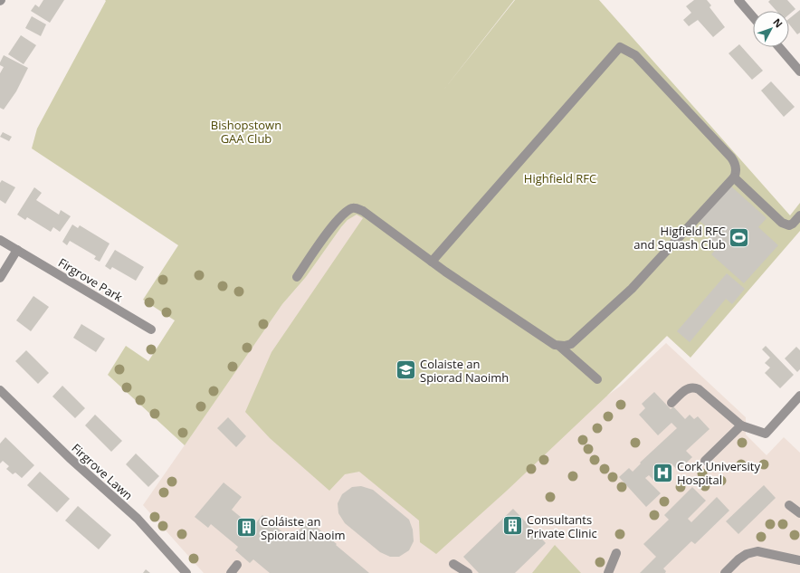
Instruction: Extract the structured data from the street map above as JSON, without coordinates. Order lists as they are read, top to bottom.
{
  "streets": {
    "street": ["Firgrove Park", "Firgrove Lawn"]
  },
  "parks": ["Bishopstown GAA Club", "Highfield RFC"],
  "places": {
    "sports": ["Higfield RFC and Squash Club"],
    "school or university": ["Colaiste an Spiorad Naoimh"],
    "hospital": ["Cork University Hospital"],
    "building": ["Consultants Private Clinic", "Coláiste an Spioraid Naoim"]
  },
  "north": "top right"
}
